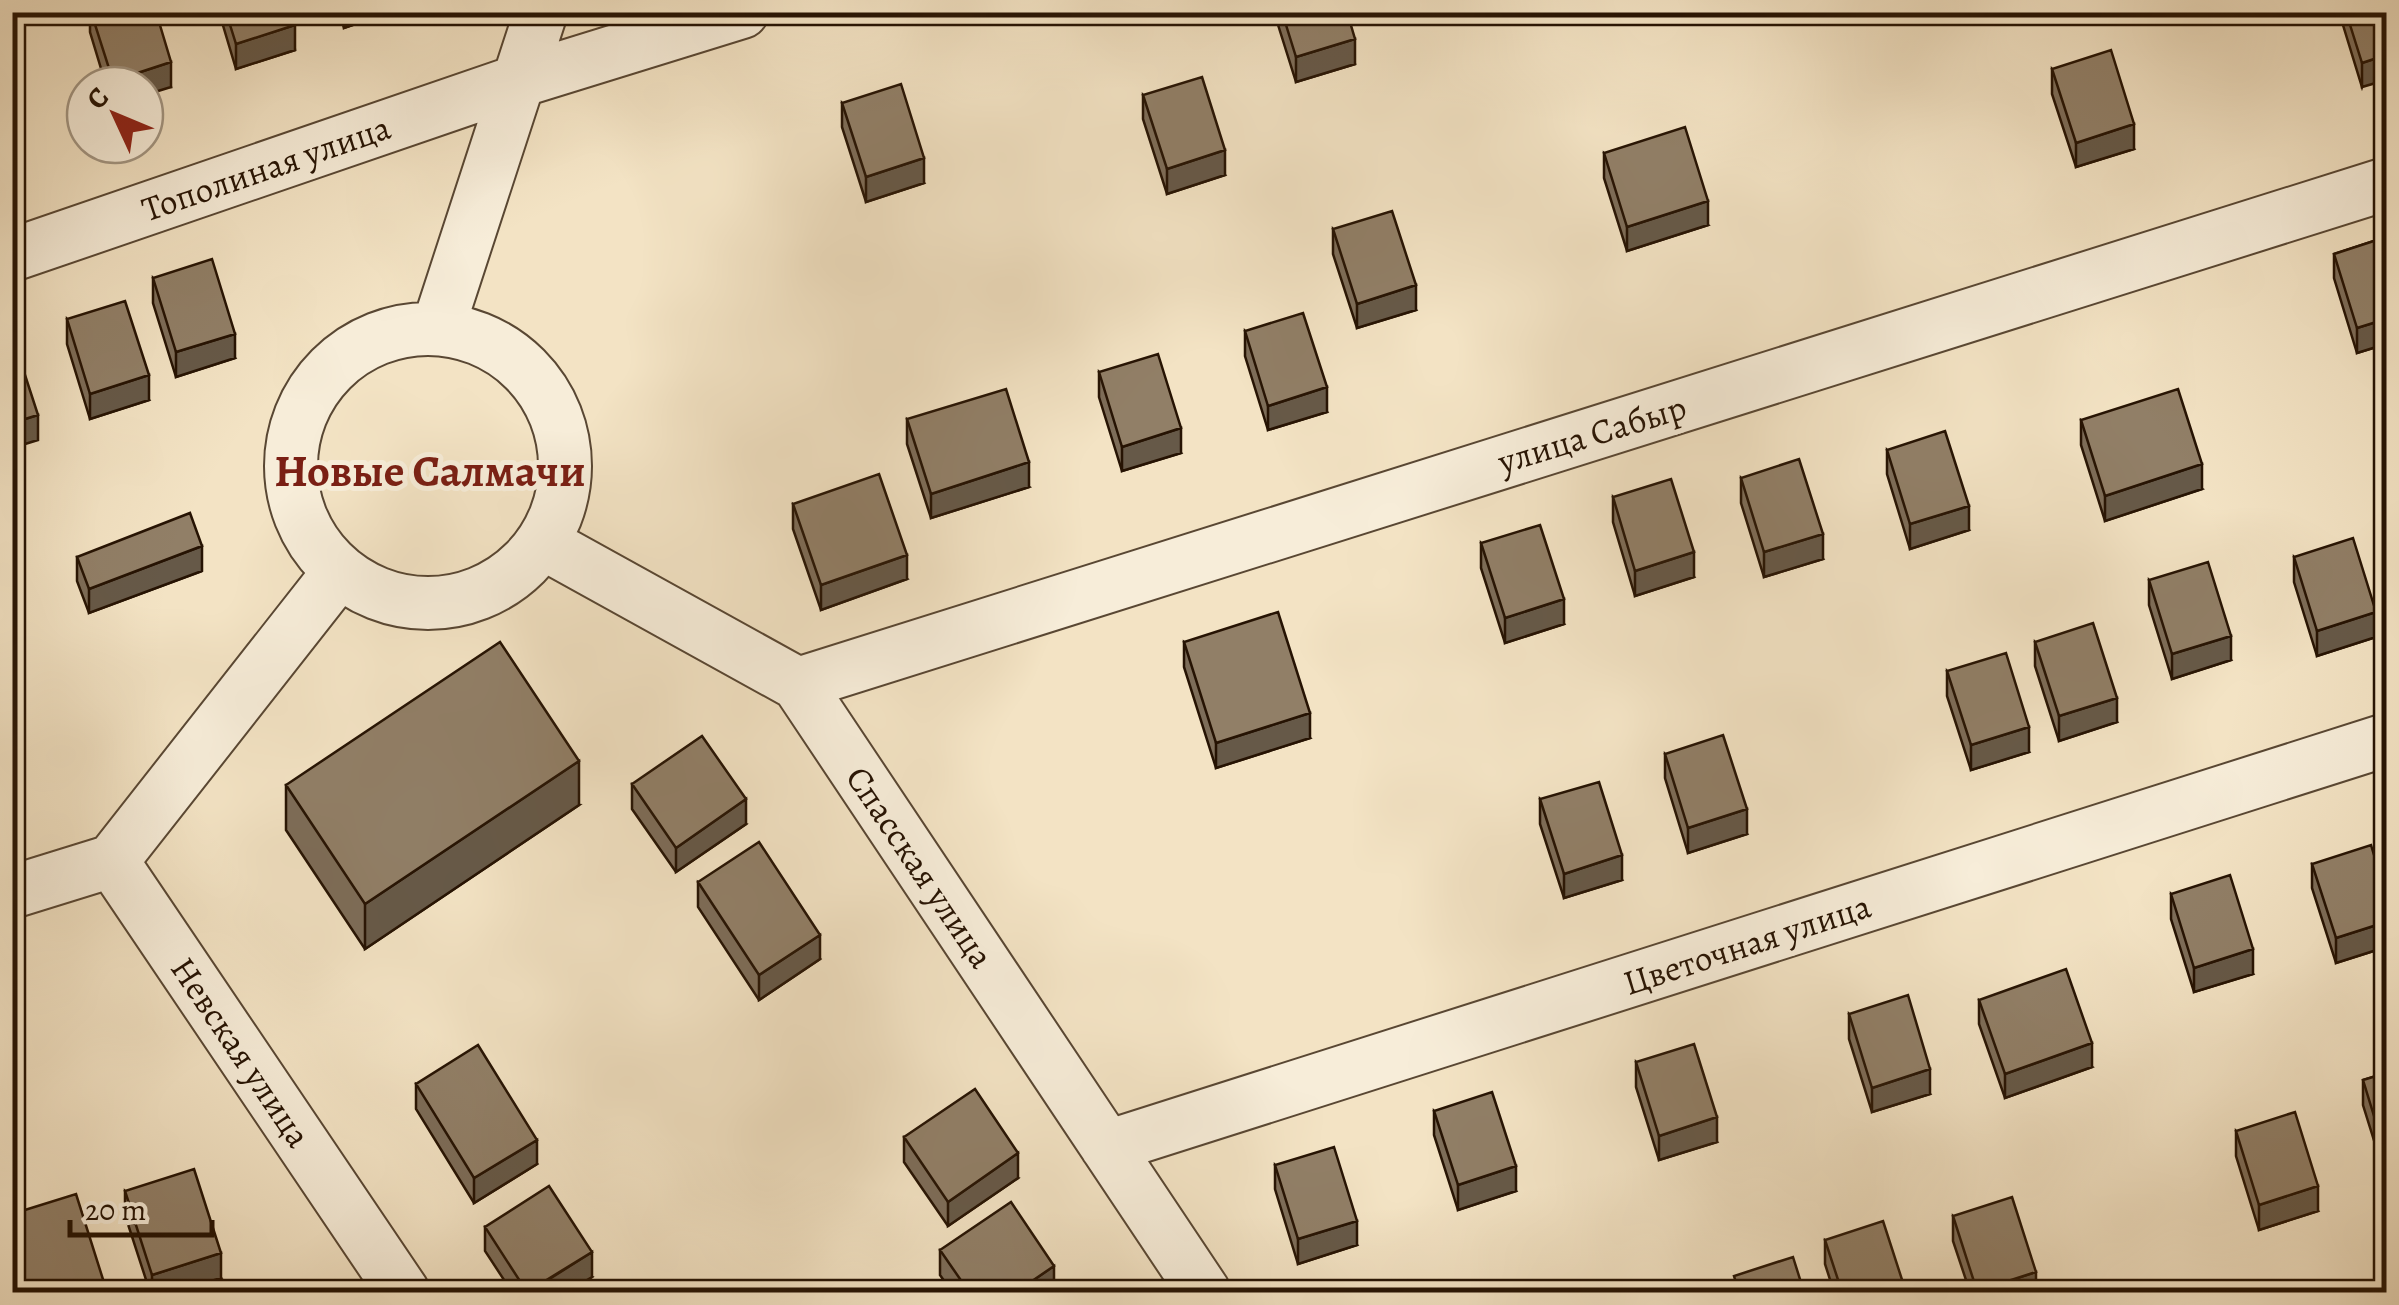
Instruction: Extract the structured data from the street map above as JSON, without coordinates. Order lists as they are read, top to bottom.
{
  "streets": {
    "street": [
      "Тополиная улица",
      "улица Сабыр",
      "Спасская улица",
      "Цветочная улица",
      "Невская улица"
    ]
  },
  "crossings": [
    ["улица Сабыр", "Спасская улица"],
    ["Спасская улица", "Цветочная улица"]
  ],
  "districts": ["Новые Салмачи"],
  "scale_bar": "20 m",
  "north": "top left"
}
